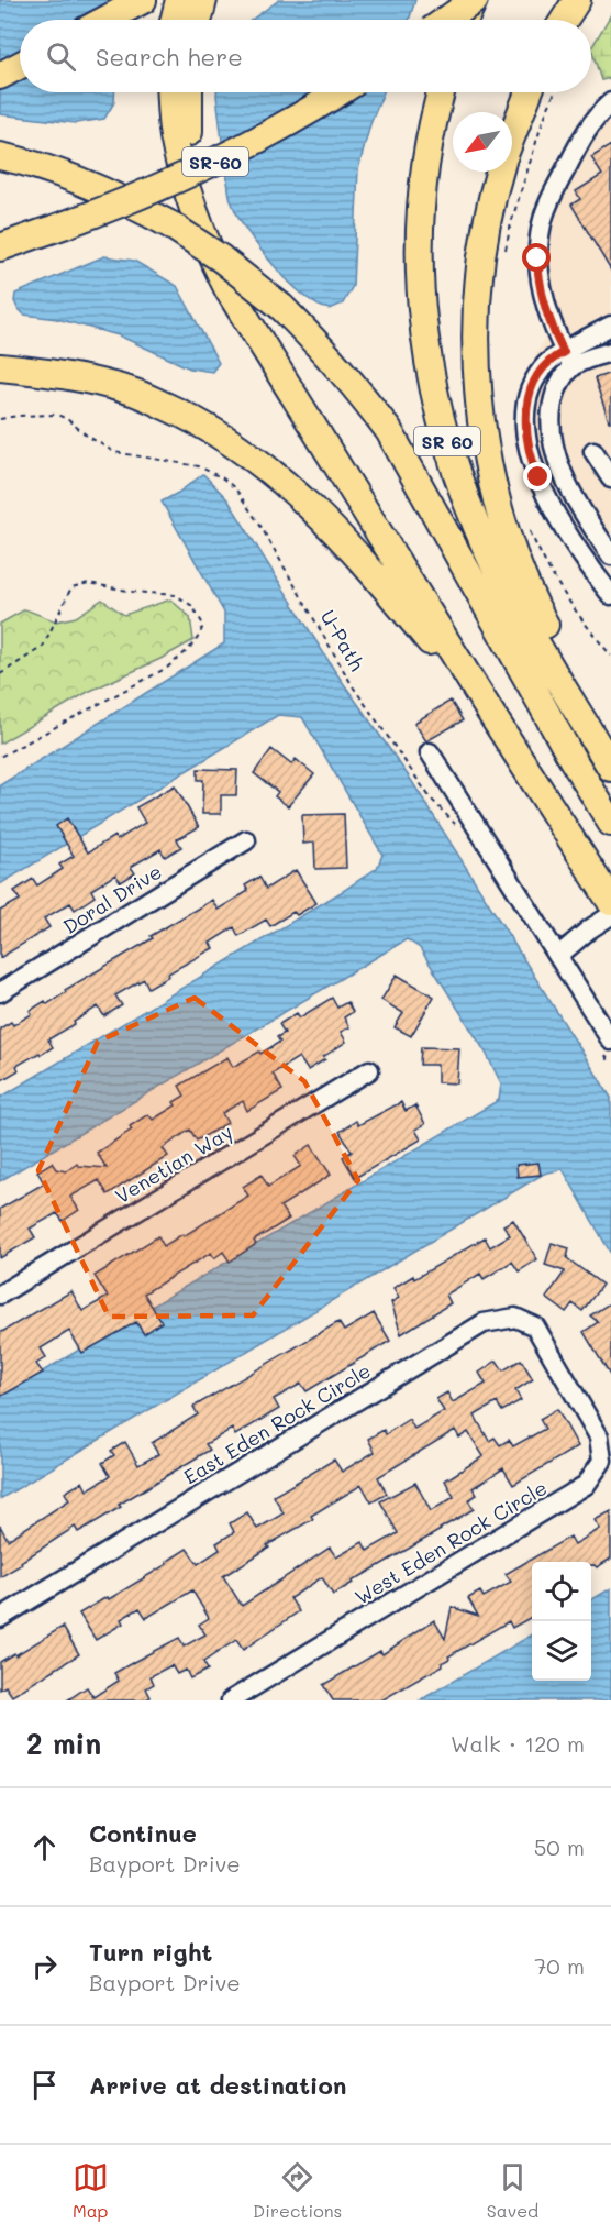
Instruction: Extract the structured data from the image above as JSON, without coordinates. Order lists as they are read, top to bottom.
{
  "streets": {
    "highway": ["SR-60", "SR 60"],
    "street": [
      "Doral Drive",
      "Venetian Way",
      "East Eden Rock Circle",
      "West Eden Rock Circle"
    ],
    "path": ["U-Path"]
  },
  "crossings": [
    ["East Eden Rock Circle", "West Eden Rock Circle"]
  ],
  "north": "bottom left",
  "page": {
    "search": "Search here",
    "heading": ["2 min", "Walk · 120 m"],
    "list": [
      ["Continue", "Bayport Drive", "50 m"],
      ["Turn right", "Bayport Drive", "70 m"],
      "Arrive at destination"
    ],
    "nav": ["Map", "Directions", "Saved"]
  }
}
